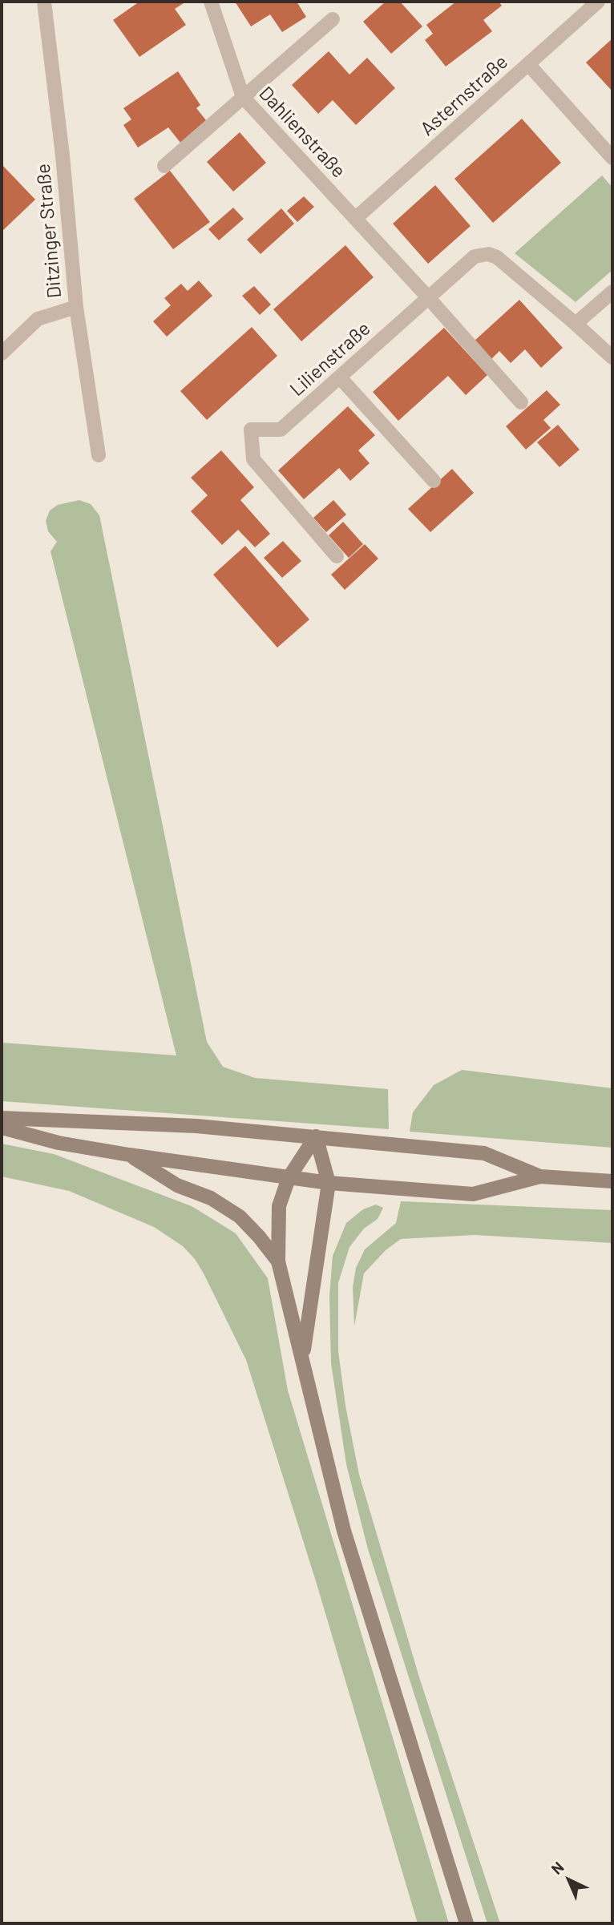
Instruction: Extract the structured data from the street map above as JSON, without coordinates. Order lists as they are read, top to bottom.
{
  "streets": {
    "street": [
      "Asternstraße",
      "Dahlienstraße",
      "Ditzinger Straße",
      "Lilienstraße"
    ]
  },
  "crossings": [
    ["Asternstraße", "Dahlienstraße"]
  ],
  "north": "top left"
}
